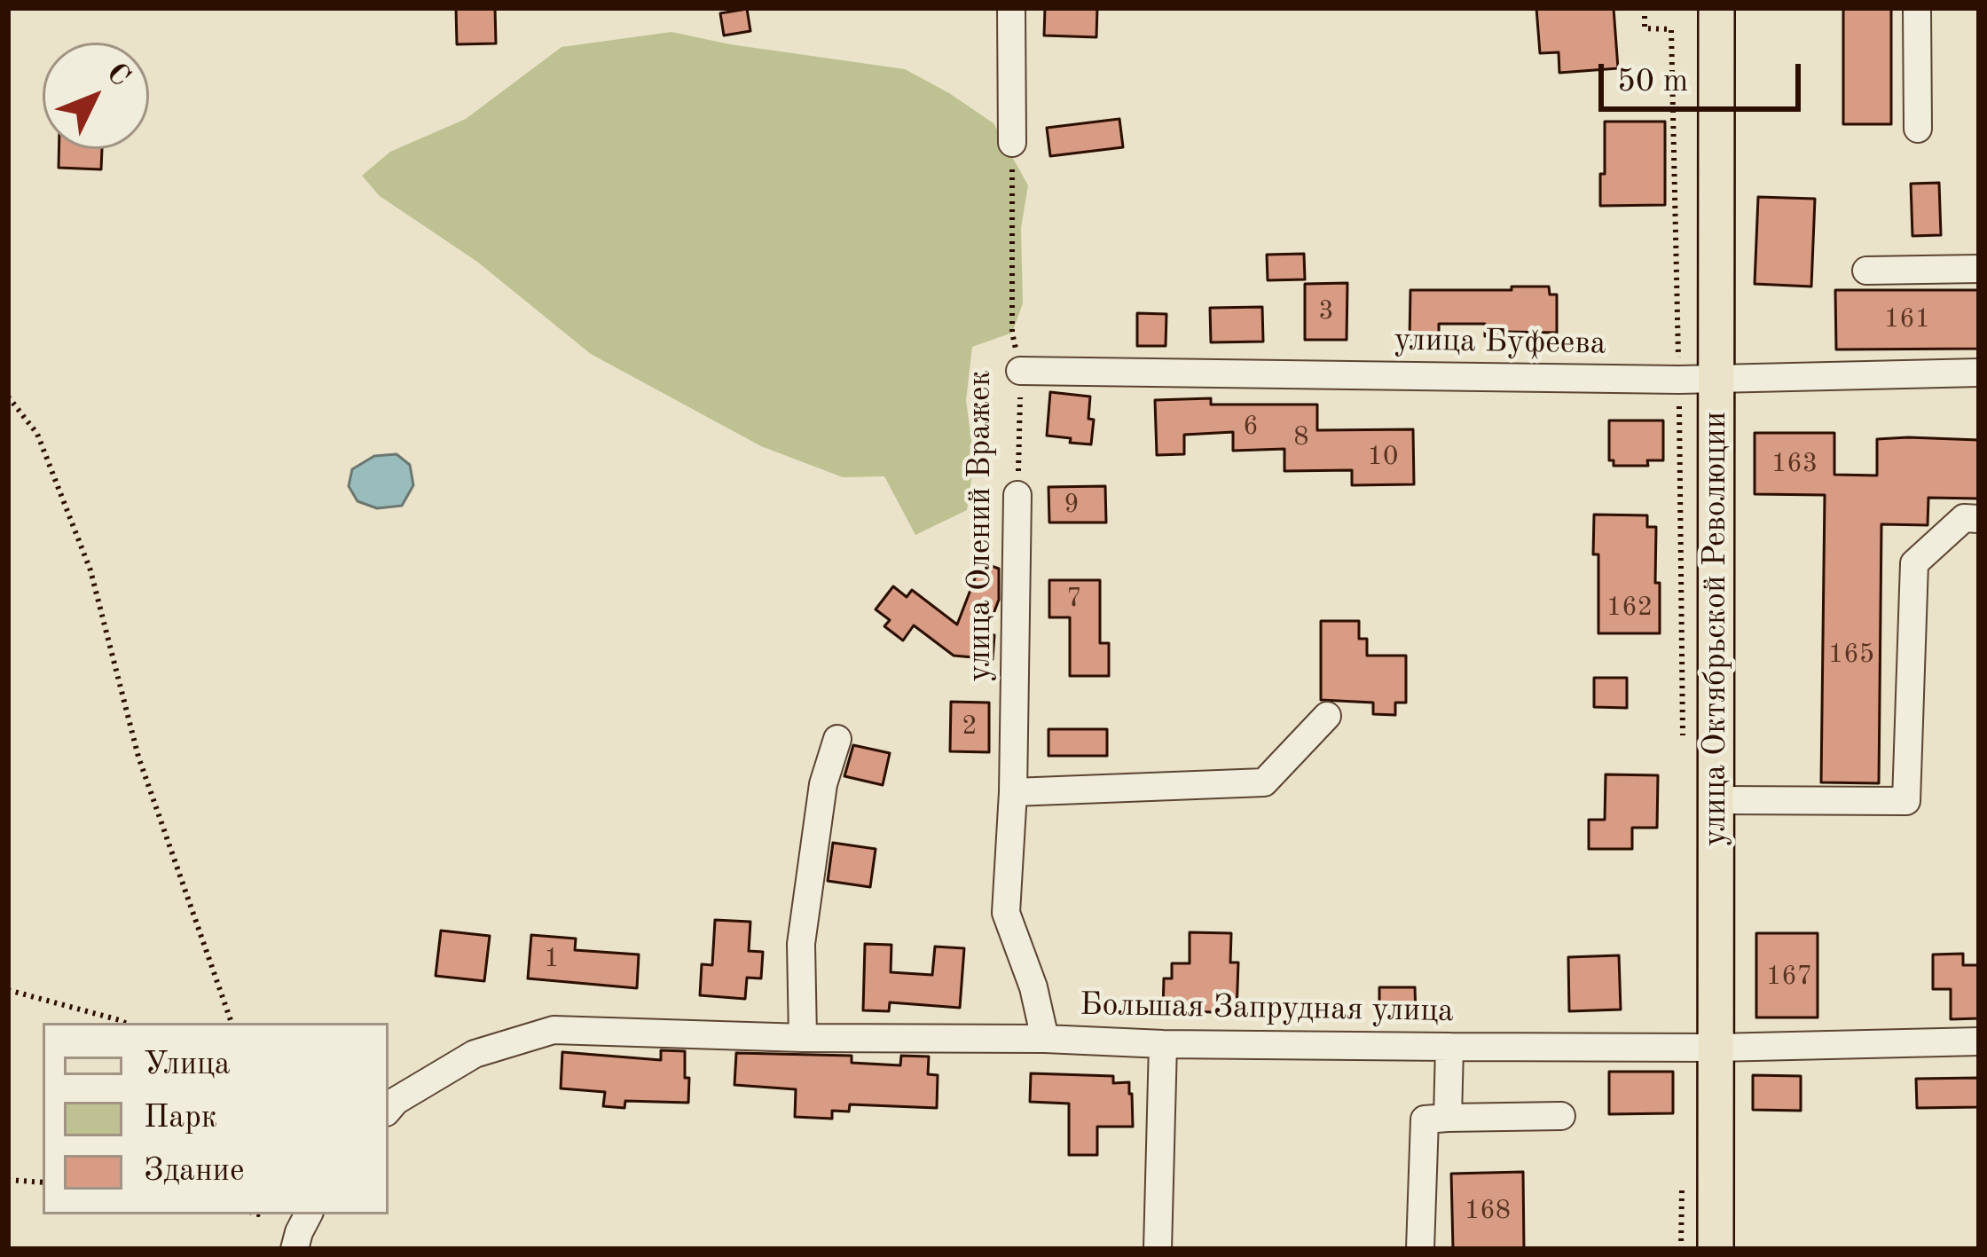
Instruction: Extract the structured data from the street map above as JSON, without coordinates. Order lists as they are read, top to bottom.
{
  "streets": {
    "main road": ["улица Октябрьской Революции"],
    "street": ["улица Буфеева", "улица Олений Вражек", "Большая Запрудная улица"]
  },
  "crossings": [
    ["улица Буфеева", "улица Олений Вражек"],
    ["улица Буфеева", "улица Октябрьской Революции"],
    ["улица Олений Вражек", "Большая Запрудная улица"],
    ["улица Октябрьской Революции", "Большая Запрудная улица"]
  ],
  "house_numbers": [
    "3",
    "161",
    "6",
    "8",
    "10",
    "163",
    "9",
    "7",
    "162",
    "165",
    "2",
    "1",
    "167",
    "168"
  ],
  "legend": ["Улица", "Парк", "Здание"],
  "scale_bar": "50 m",
  "north": "top right"
}
